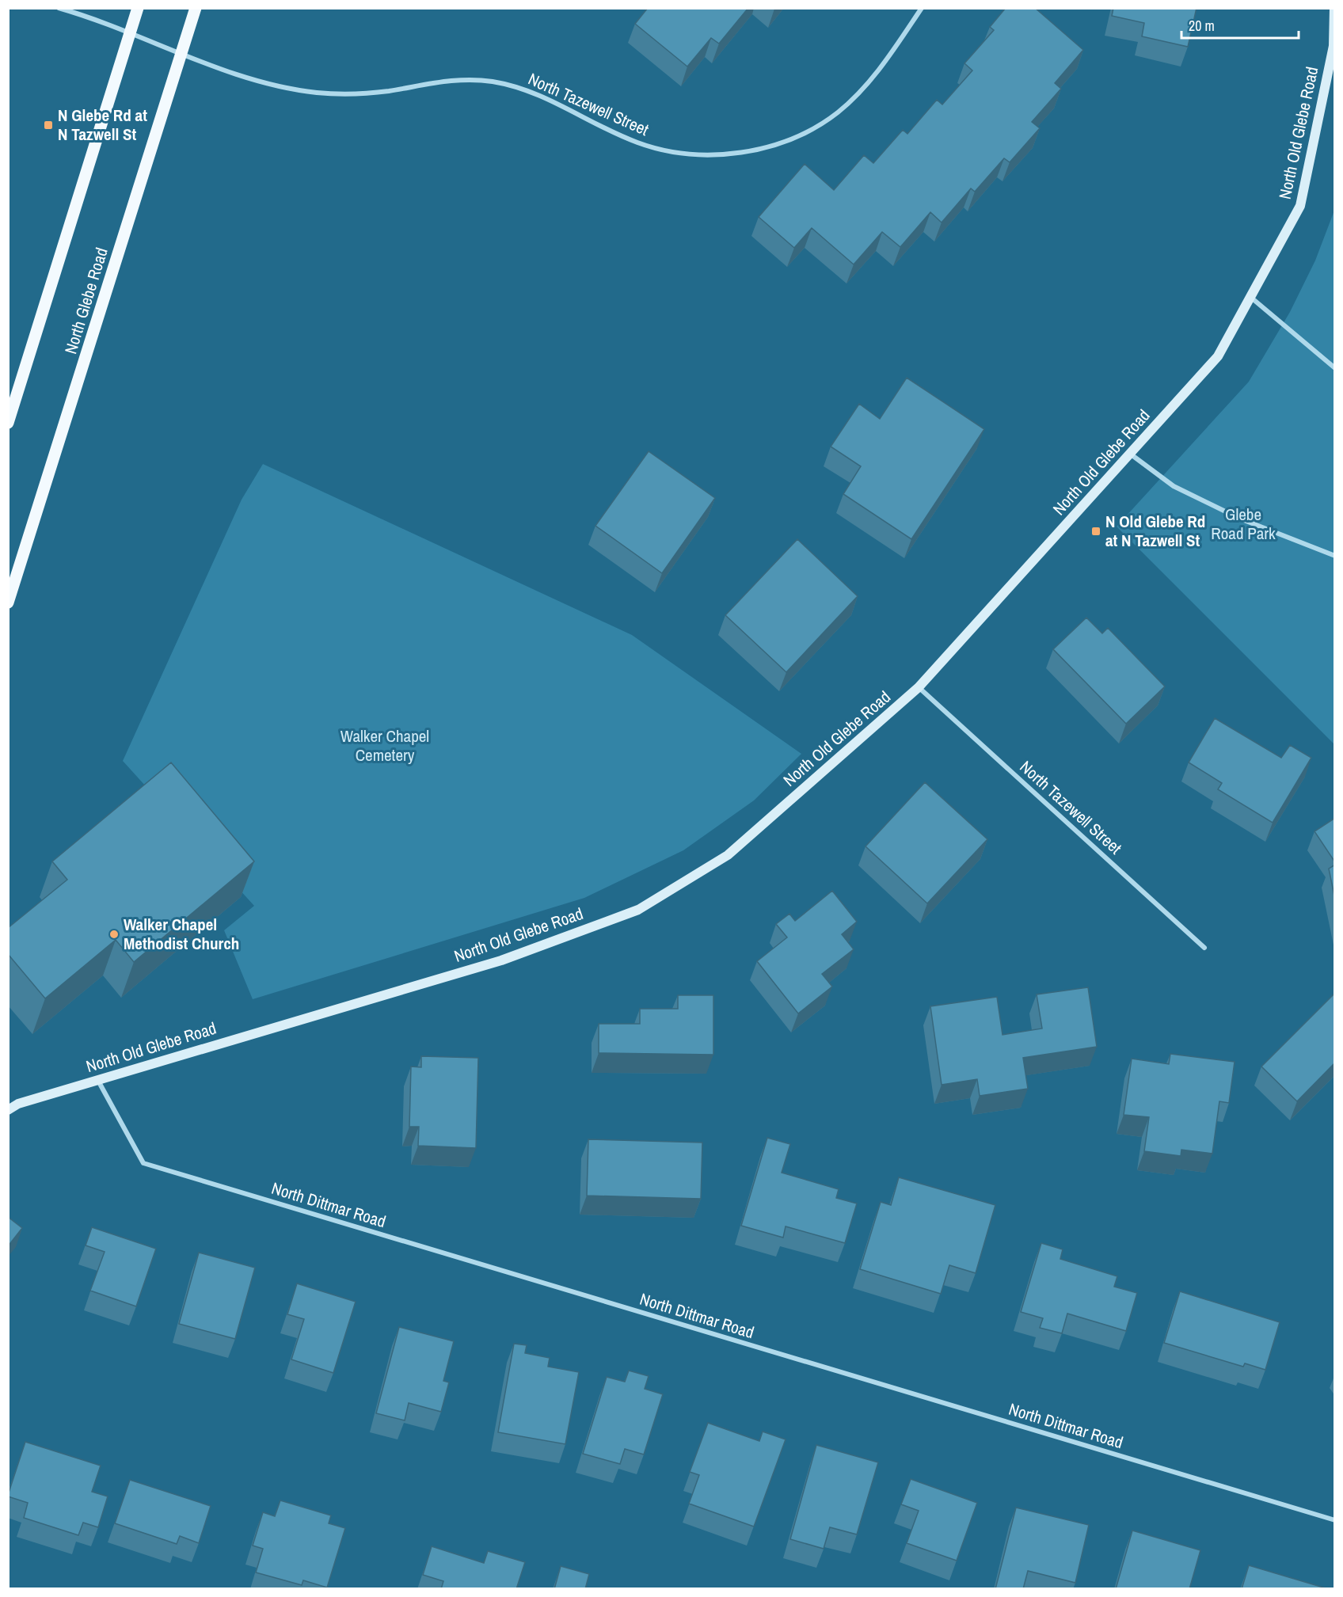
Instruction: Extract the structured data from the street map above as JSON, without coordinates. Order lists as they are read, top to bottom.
{
  "streets": {
    "main road": ["North Glebe Road"],
    "street": ["North Tazewell Street", "North Old Glebe Road", "North Dittmar Road"]
  },
  "crossings": [
    ["North Tazewell Street", "North Old Glebe Road"],
    ["North Tazewell Street", "North Glebe Road"],
    ["North Old Glebe Road", "North Dittmar Road"]
  ],
  "parks": ["Glebe Road Park", "Walker Chapel Cemetery"],
  "places": {
    "transit": ["N Glebe Rd at N Tazwell St", "N Old Glebe Rd at N Tazwell St"],
    "other": ["Walker Chapel Methodist Church"]
  },
  "scale_bar": "20 m"
}
